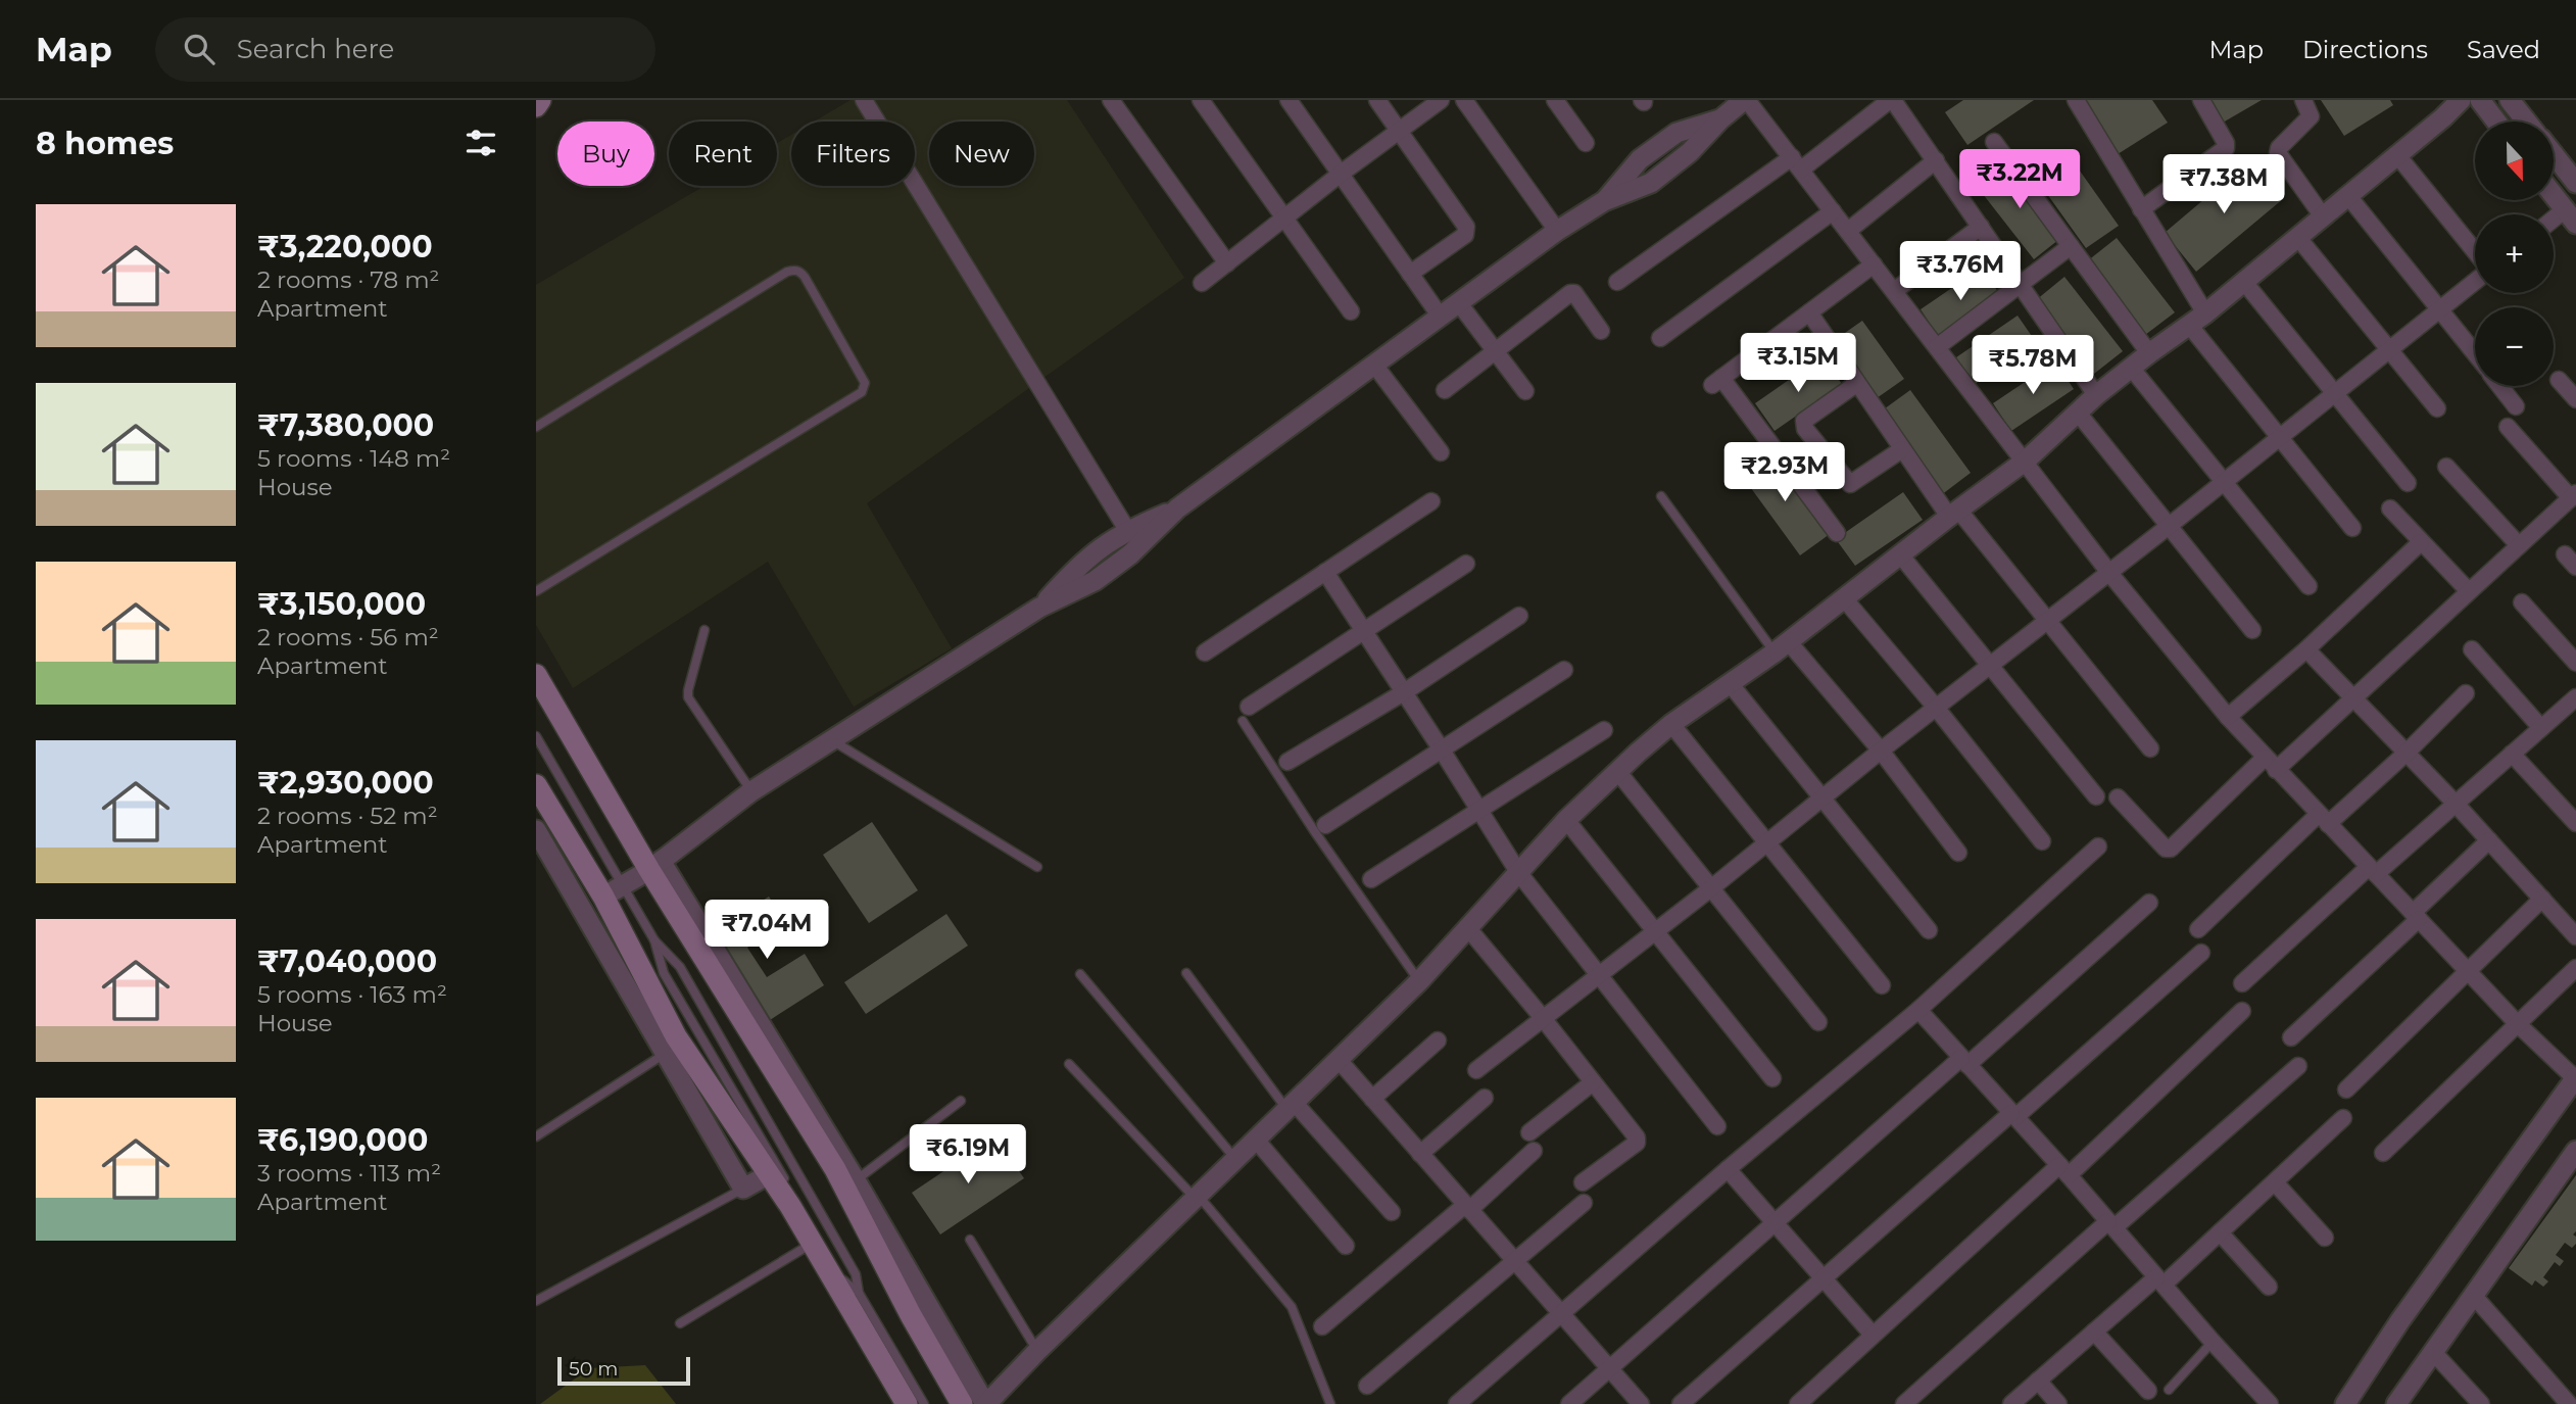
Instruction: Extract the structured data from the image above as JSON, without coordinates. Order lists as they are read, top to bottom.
{
  "scale_bar": "50 m",
  "north": "bottom",
  "page": {
    "header": "Map",
    "search": "Search here",
    "nav": ["Map", "Directions", "Saved"],
    "heading": "8 homes",
    "map_buttons": ["+", "−"],
    "chip": [
      "Buy",
      "Rent",
      "Filters",
      "New"
    ],
    "price": [
      "₹3.22M",
      "₹7.38M",
      "₹3.76M",
      "₹3.15M",
      "₹5.78M",
      "₹2.93M",
      "₹7.04M",
      "₹6.19M"
    ],
    "list": [
      {
        "name": "₹3,220,000",
        "note": "2 rooms · 78 m² · Apartment"
      },
      {
        "name": "₹7,380,000",
        "note": "5 rooms · 148 m² · House"
      },
      {
        "name": "₹3,150,000",
        "note": "2 rooms · 56 m² · Apartment"
      },
      {
        "name": "₹2,930,000",
        "note": "2 rooms · 52 m² · Apartment"
      },
      {
        "name": "₹7,040,000",
        "note": "5 rooms · 163 m² · House"
      },
      {
        "name": "₹6,190,000",
        "note": "3 rooms · 113 m² · Apartment"
      }
    ],
    "scale": "50 m"
  }
}
